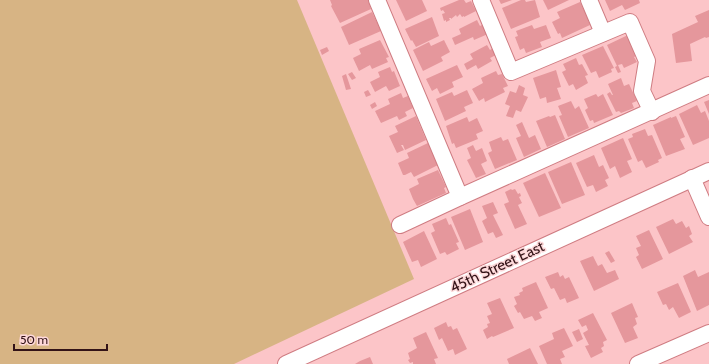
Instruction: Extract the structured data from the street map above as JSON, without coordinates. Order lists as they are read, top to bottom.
{
  "streets": {
    "street": ["45th Street East"]
  },
  "scale_bar": "50 m"
}
